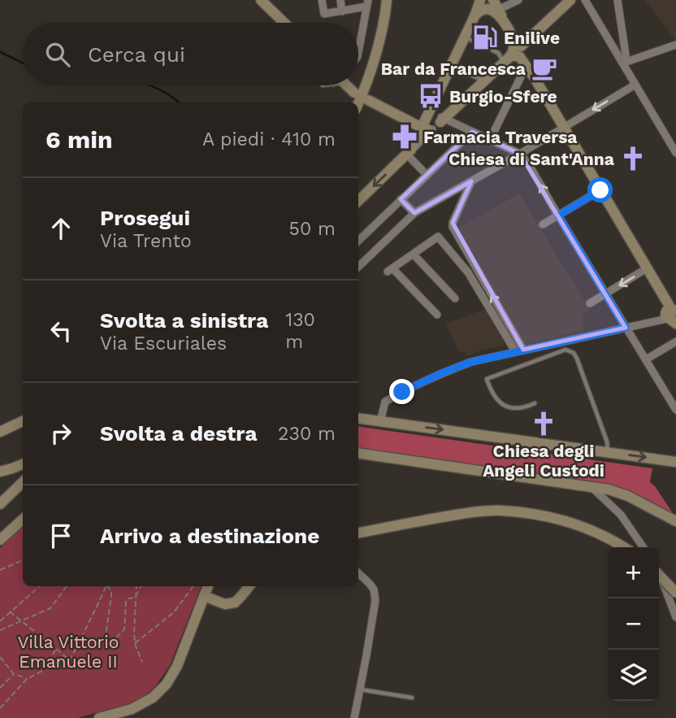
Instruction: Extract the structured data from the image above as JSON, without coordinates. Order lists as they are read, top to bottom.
{
  "parks": ["Villa Vittorio Emanuele II"],
  "places": {
    "fuel station": ["Enilive"],
    "cafe": ["Bar da Francesca"],
    "bus stop": ["Burgio-Sfere"],
    "pharmacy": ["Farmacia Traversa"],
    "church": ["Chiesa di Sant'Anna", "Chiesa degli Angeli Custodi"]
  },
  "page": {
    "search": "Cerca qui",
    "heading": ["6 min", "A piedi · 410 m"],
    "list": [
      ["Prosegui", "Via Trento", "50 m"],
      ["Svolta a sinistra", "Via Escuriales", "130 m"],
      ["Svolta a destra", "230 m"],
      "Arrivo a destinazione"
    ],
    "map_buttons": ["+", "−"]
  }
}
